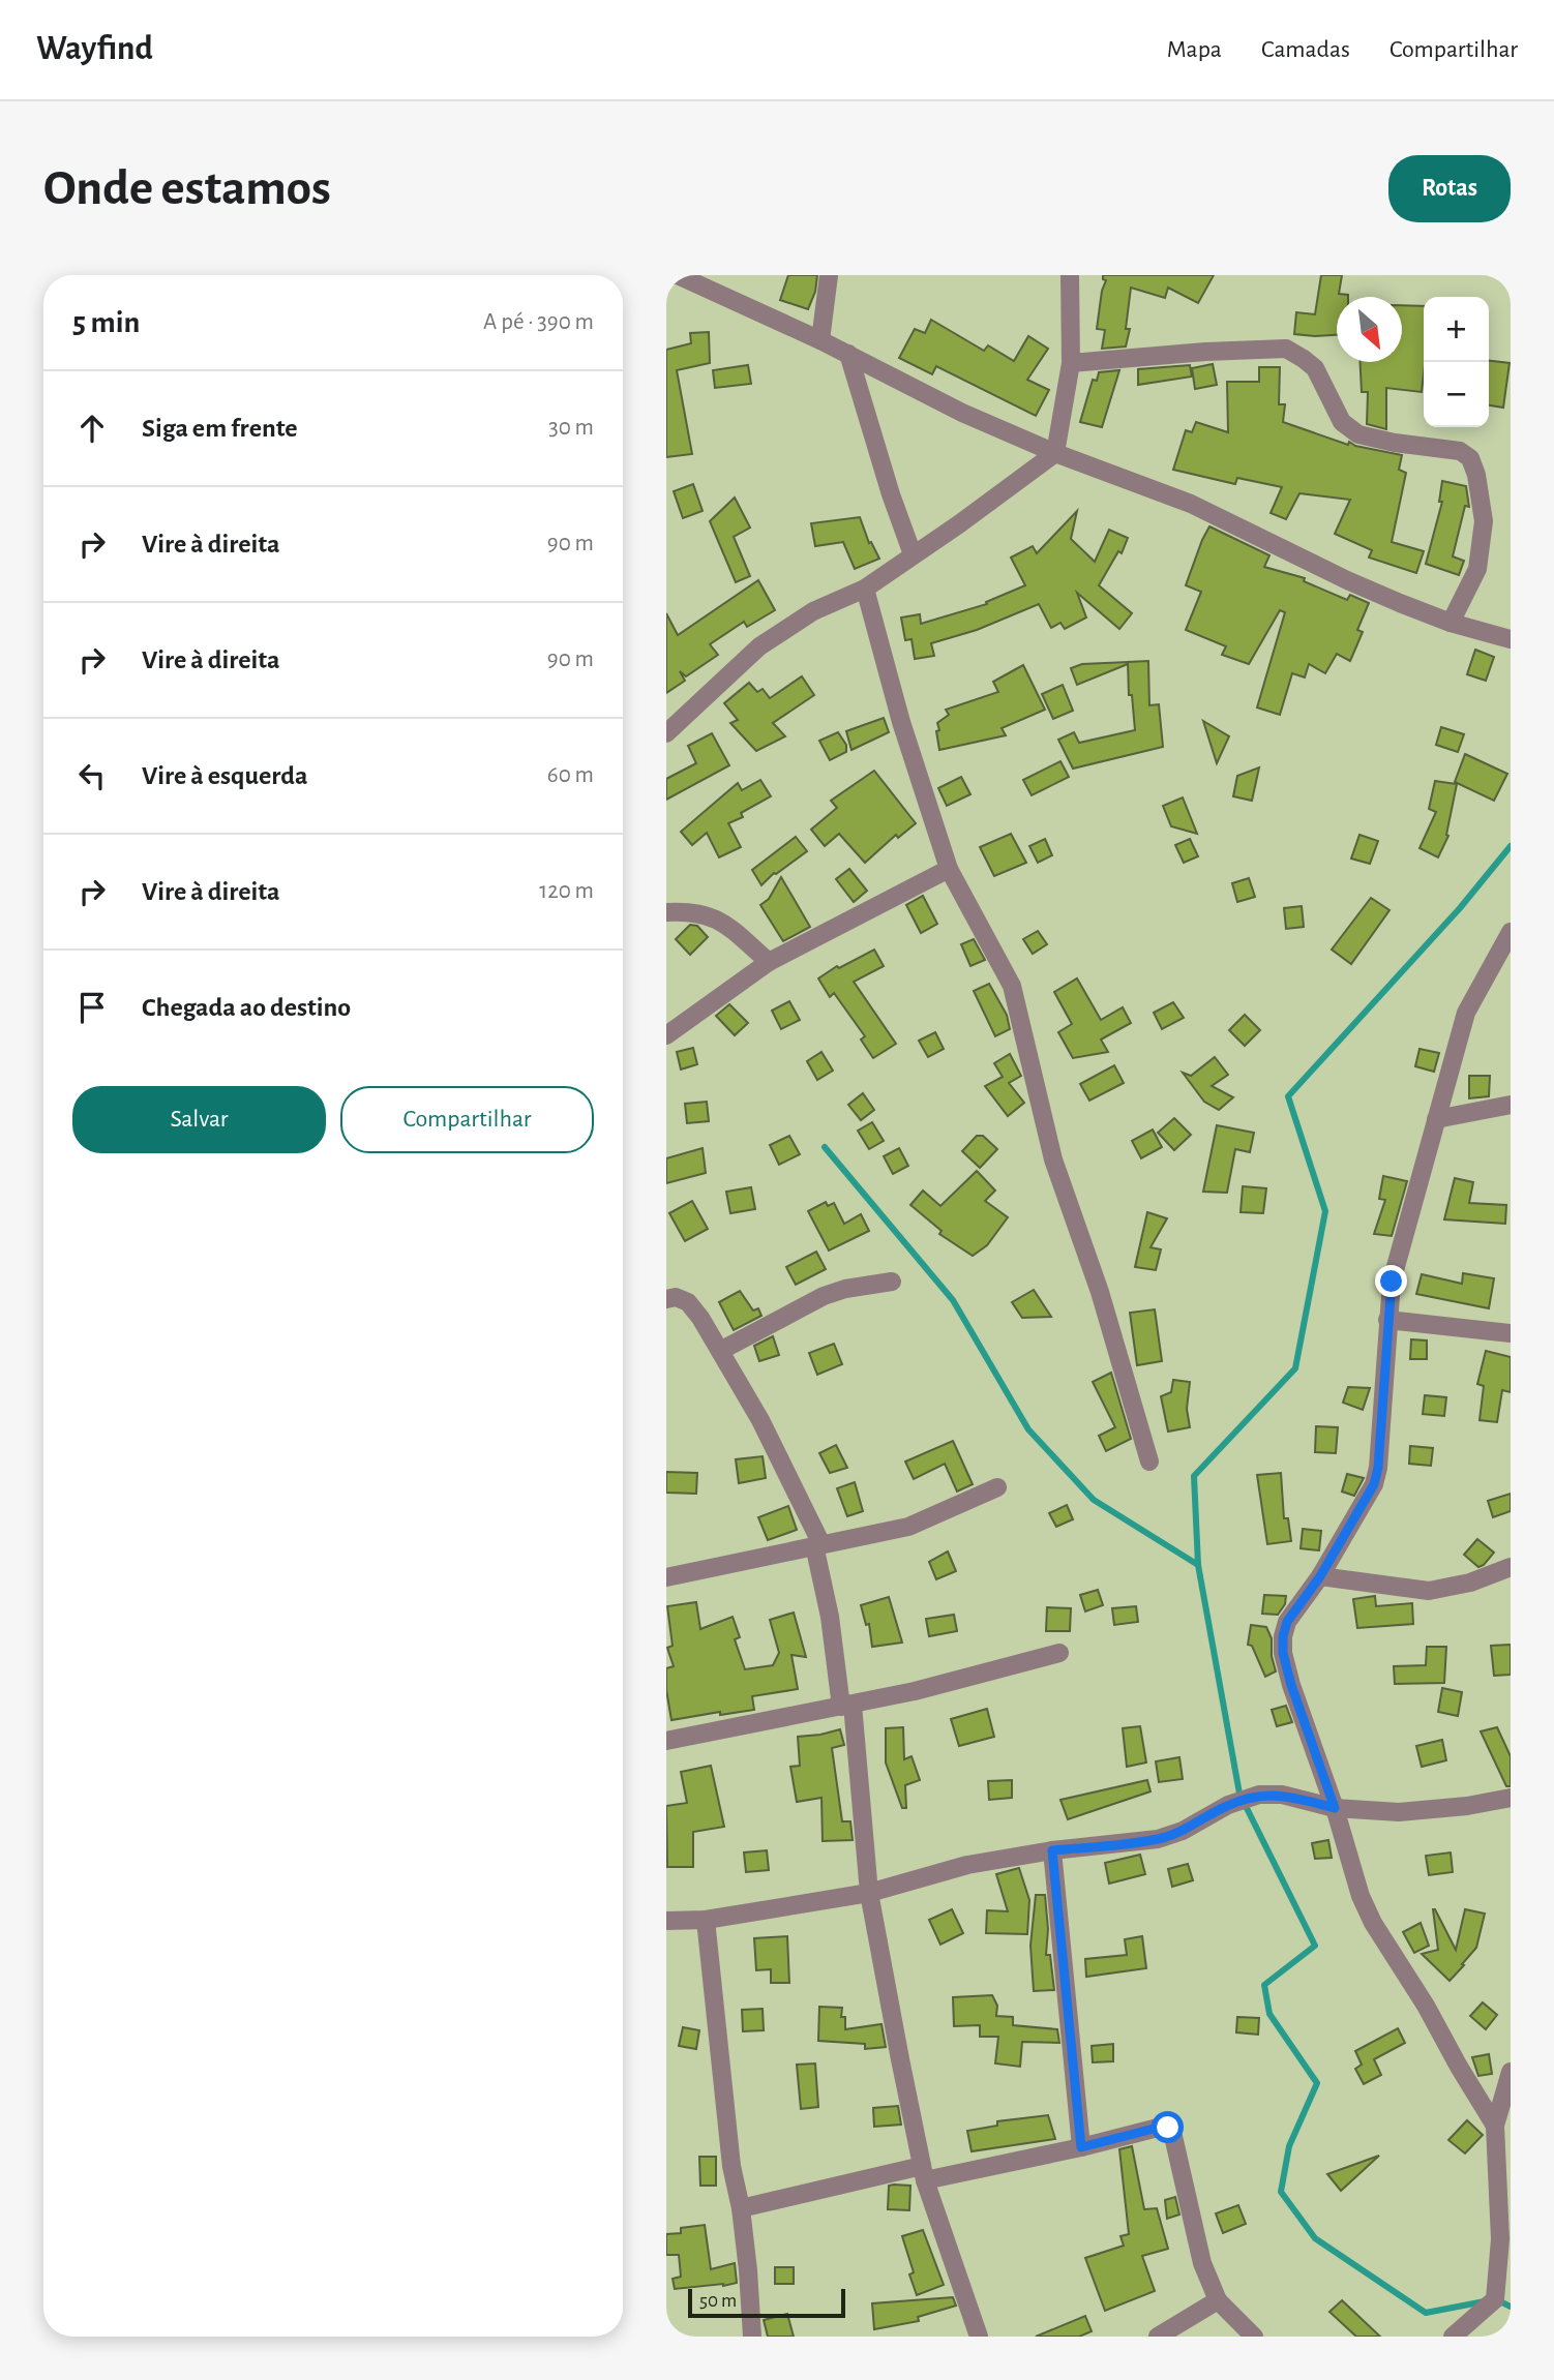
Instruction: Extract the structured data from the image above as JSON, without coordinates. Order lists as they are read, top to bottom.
{
  "scale_bar": "50 m",
  "north": "bottom right",
  "page": {
    "header": "Wayfind",
    "nav": ["Mapa", "Camadas", "Compartilhar"],
    "buttons": [
      "Rotas",
      ["Salvar", "Compartilhar"]
    ],
    "title": "Onde estamos",
    "heading": ["5 min", "A pé · 390 m"],
    "map_buttons": ["+", "−"],
    "list": [
      ["Siga em frente", "30 m"],
      ["Vire à direita", "90 m"],
      ["Vire à direita", "90 m"],
      ["Vire à esquerda", "60 m"],
      ["Vire à direita", "120 m"],
      "Chegada ao destino"
    ],
    "scale": "50 m"
  }
}
